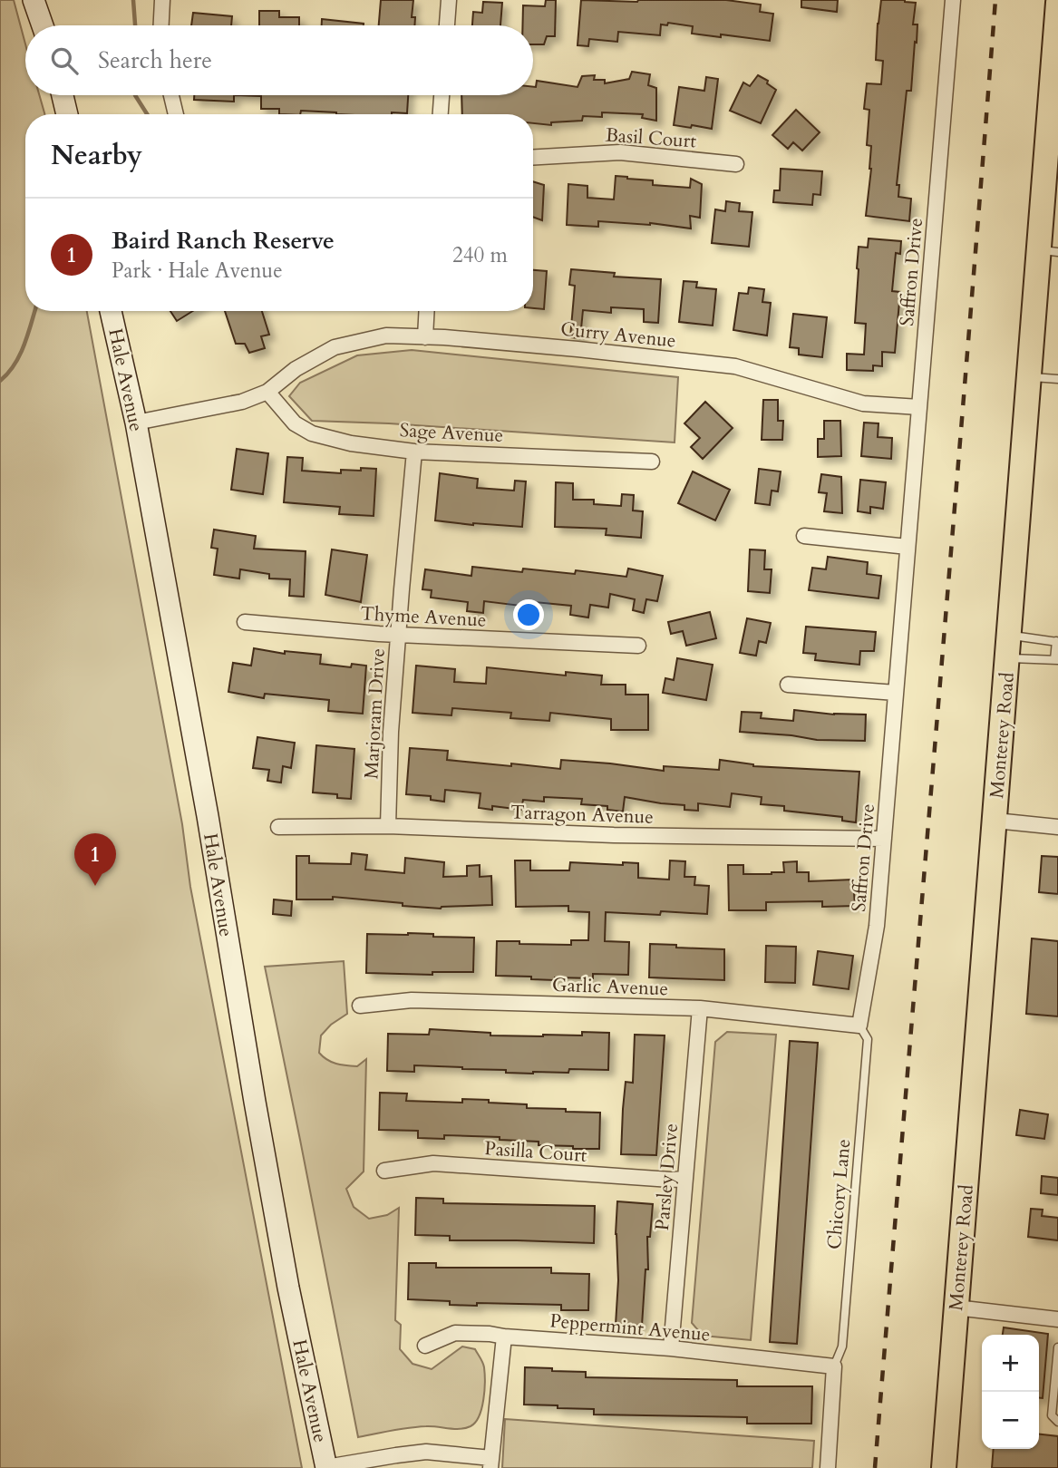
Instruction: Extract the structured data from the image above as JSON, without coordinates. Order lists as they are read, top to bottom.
{
  "streets": {
    "main road": ["Hale Avenue", "Monterey Road"],
    "street": [
      "Basil Court",
      "Saffron Drive",
      "Curry Avenue",
      "Sage Avenue",
      "Thyme Avenue",
      "Marjoram Drive",
      "Tarragon Avenue",
      "Garlic Avenue",
      "Pasilla Court",
      "Parsley Drive",
      "Peppermint Avenue"
    ],
    "lane": ["Chicory Lane"]
  },
  "crossings": [
    ["Saffron Drive", "Curry Avenue"],
    ["Saffron Drive", "Tarragon Avenue"],
    ["Saffron Drive", "Garlic Avenue"],
    ["Saffron Drive", "Chicory Lane"],
    ["Curry Avenue", "Hale Avenue"],
    ["Curry Avenue", "Sage Avenue"],
    ["Sage Avenue", "Marjoram Drive"],
    ["Thyme Avenue", "Marjoram Drive"],
    ["Marjoram Drive", "Tarragon Avenue"],
    ["Garlic Avenue", "Parsley Drive"],
    ["Garlic Avenue", "Chicory Lane"],
    ["Pasilla Court", "Parsley Drive"],
    ["Parsley Drive", "Peppermint Avenue"],
    ["Chicory Lane", "Peppermint Avenue"]
  ],
  "page": {
    "search": "Search here",
    "heading": "Nearby",
    "list": [
      {
        "mark": "1",
        "name": "Baird Ranch Reserve",
        "note": "Park · Hale Avenue",
        "value": "240 m"
      }
    ],
    "pins": "1",
    "map_buttons": ["+", "−"]
  }
}
